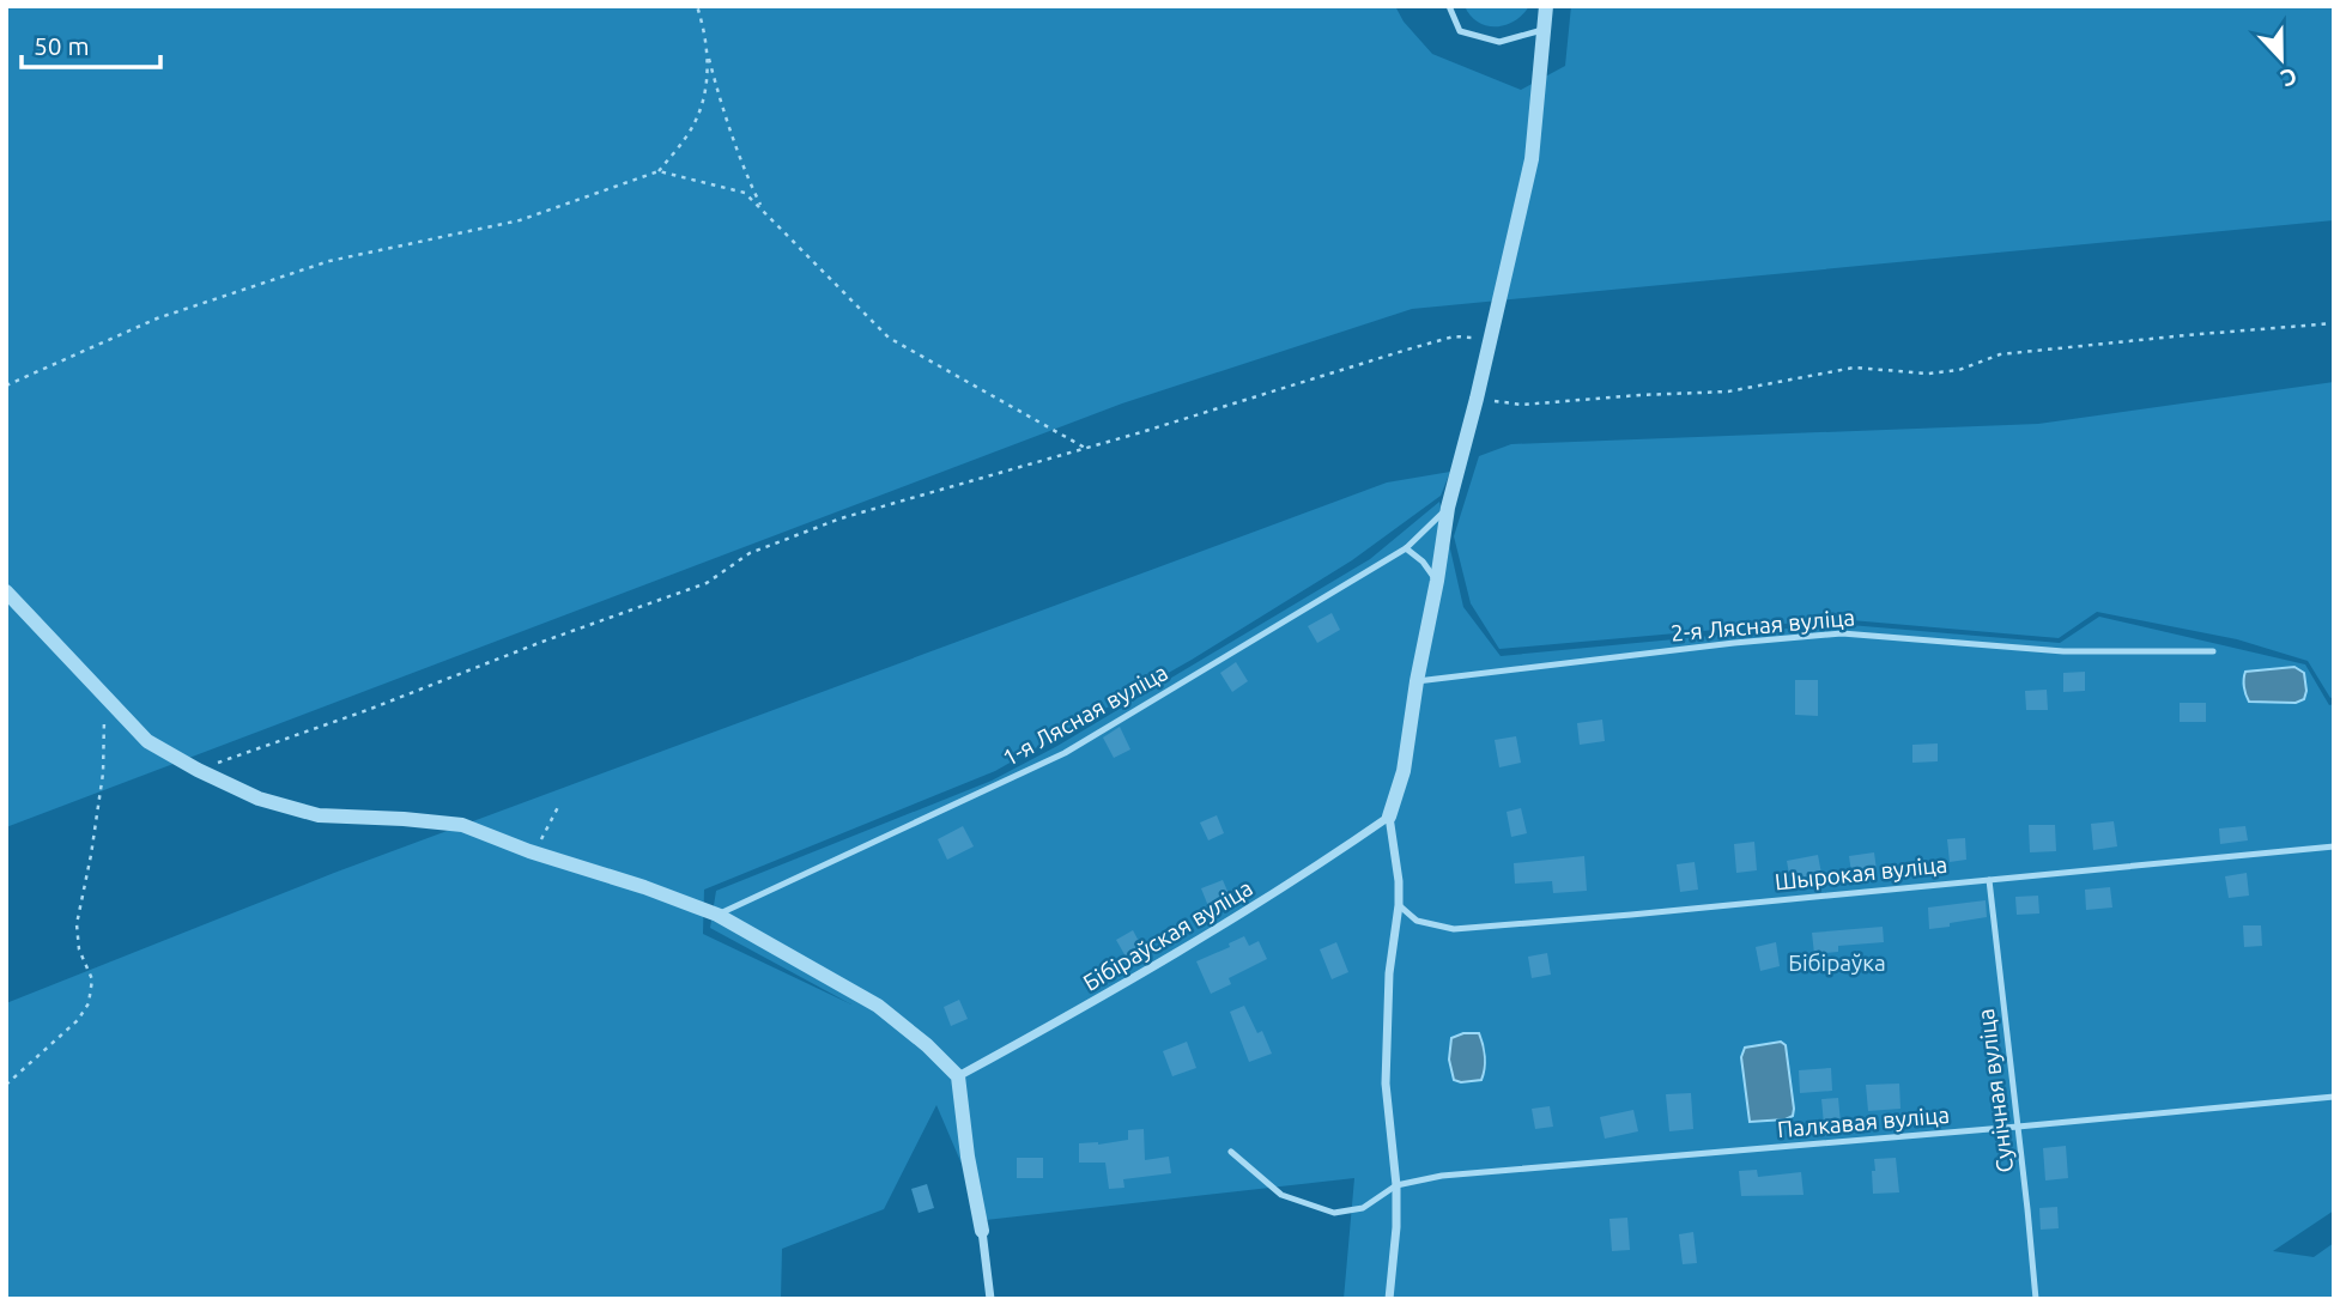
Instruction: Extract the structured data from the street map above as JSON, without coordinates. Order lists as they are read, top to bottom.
{
  "streets": {
    "street": ["Бібіраўская вуліца"],
    "lane": [
      "2-я Лясная вуліца",
      "1-я Лясная вуліца",
      "Шырокая вуліца",
      "Сунічная вуліца",
      "Палкавая вуліца"
    ]
  },
  "crossings": [
    ["Шырокая вуліца", "Сунічная вуліца"],
    ["Сунічная вуліца", "Палкавая вуліца"]
  ],
  "parks": ["Бібіраўка"],
  "scale_bar": "50 m",
  "north": "bottom"
}
